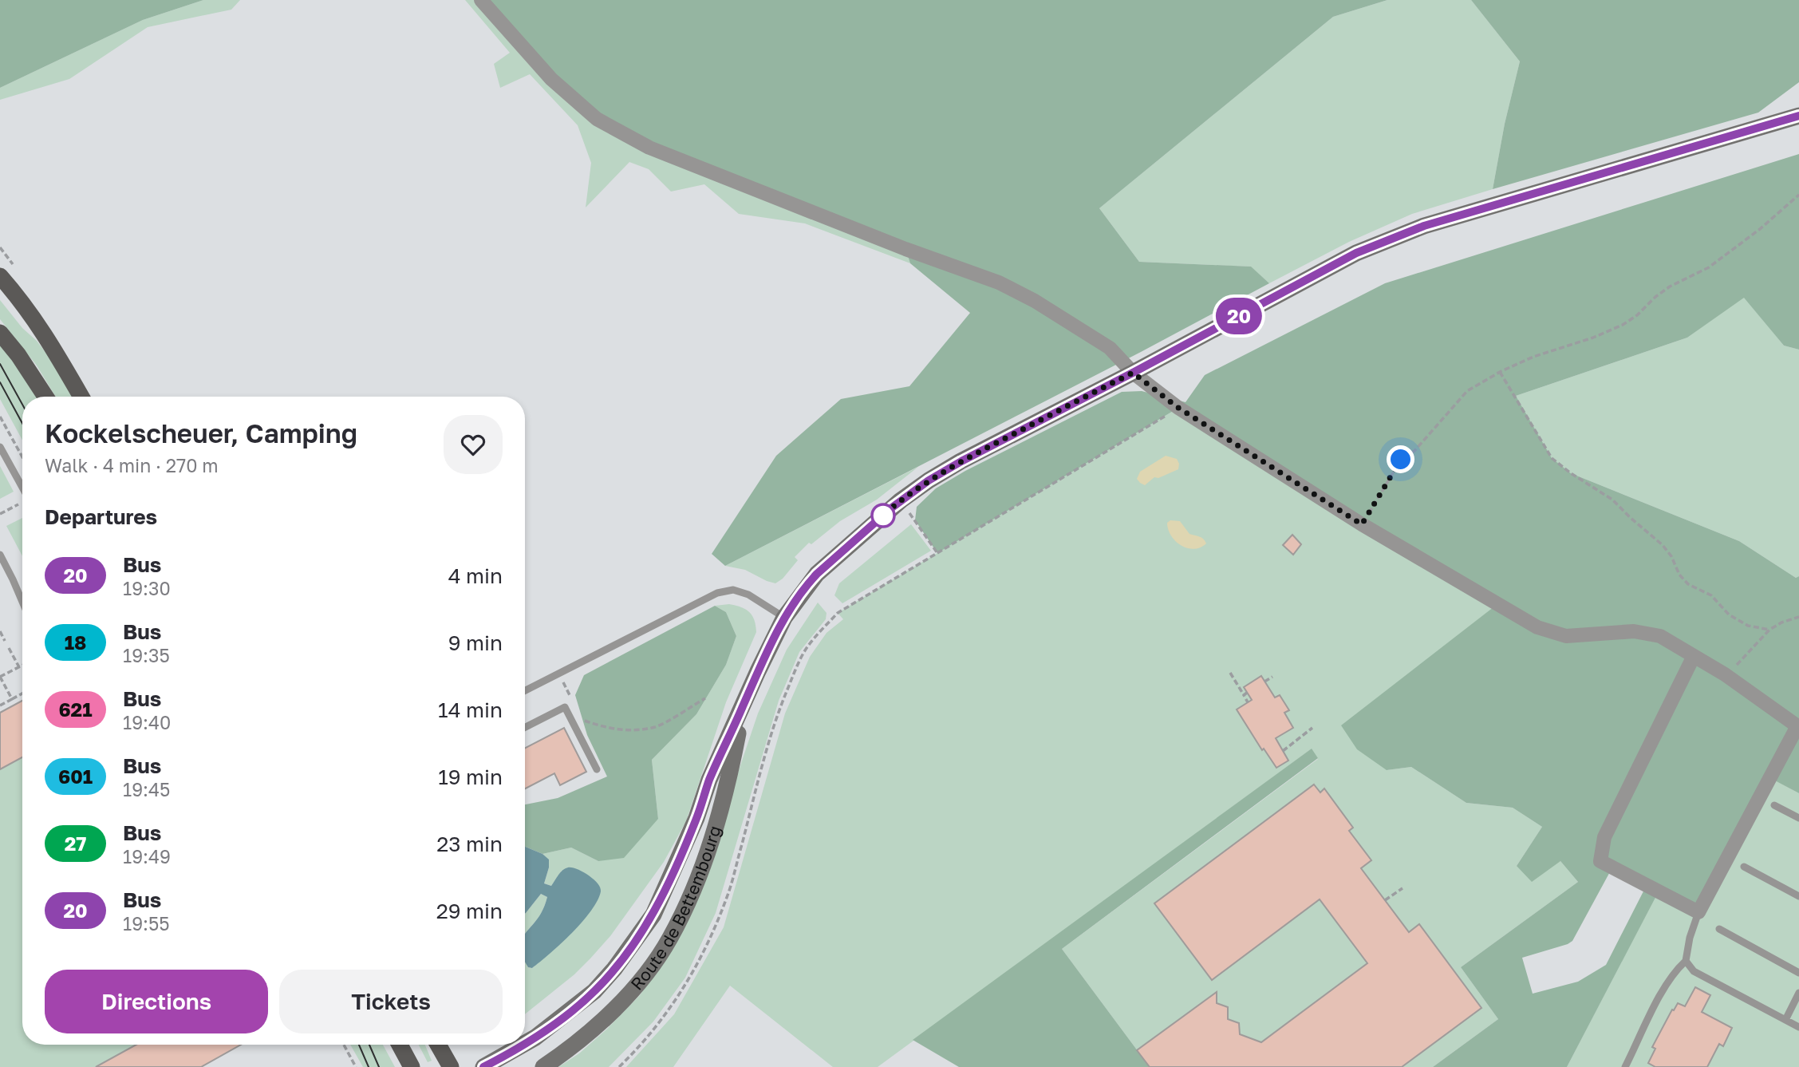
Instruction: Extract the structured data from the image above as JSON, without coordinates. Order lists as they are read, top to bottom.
{
  "streets": {
    "main road": ["Route de Bettembourg"]
  },
  "lines": ["bus line 20"],
  "page": {
    "on_map": "20",
    "heading": [
      ["Kockelscheuer, Camping", "Walk · 4 min · 270 m"],
      "Departures"
    ],
    "list": [
      {
        "mark": "20",
        "name": "Bus",
        "note": "19:30",
        "value": "4 min"
      },
      {
        "mark": "18",
        "name": "Bus",
        "note": "19:35",
        "value": "9 min"
      },
      {
        "mark": "621",
        "name": "Bus",
        "note": "19:40",
        "value": "14 min"
      },
      {
        "mark": "601",
        "name": "Bus",
        "note": "19:45",
        "value": "19 min"
      },
      {
        "mark": "27",
        "name": "Bus",
        "note": "19:49",
        "value": "23 min"
      },
      {
        "mark": "20",
        "name": "Bus",
        "note": "19:55",
        "value": "29 min"
      }
    ],
    "buttons": ["Directions", "Tickets"]
  }
}
